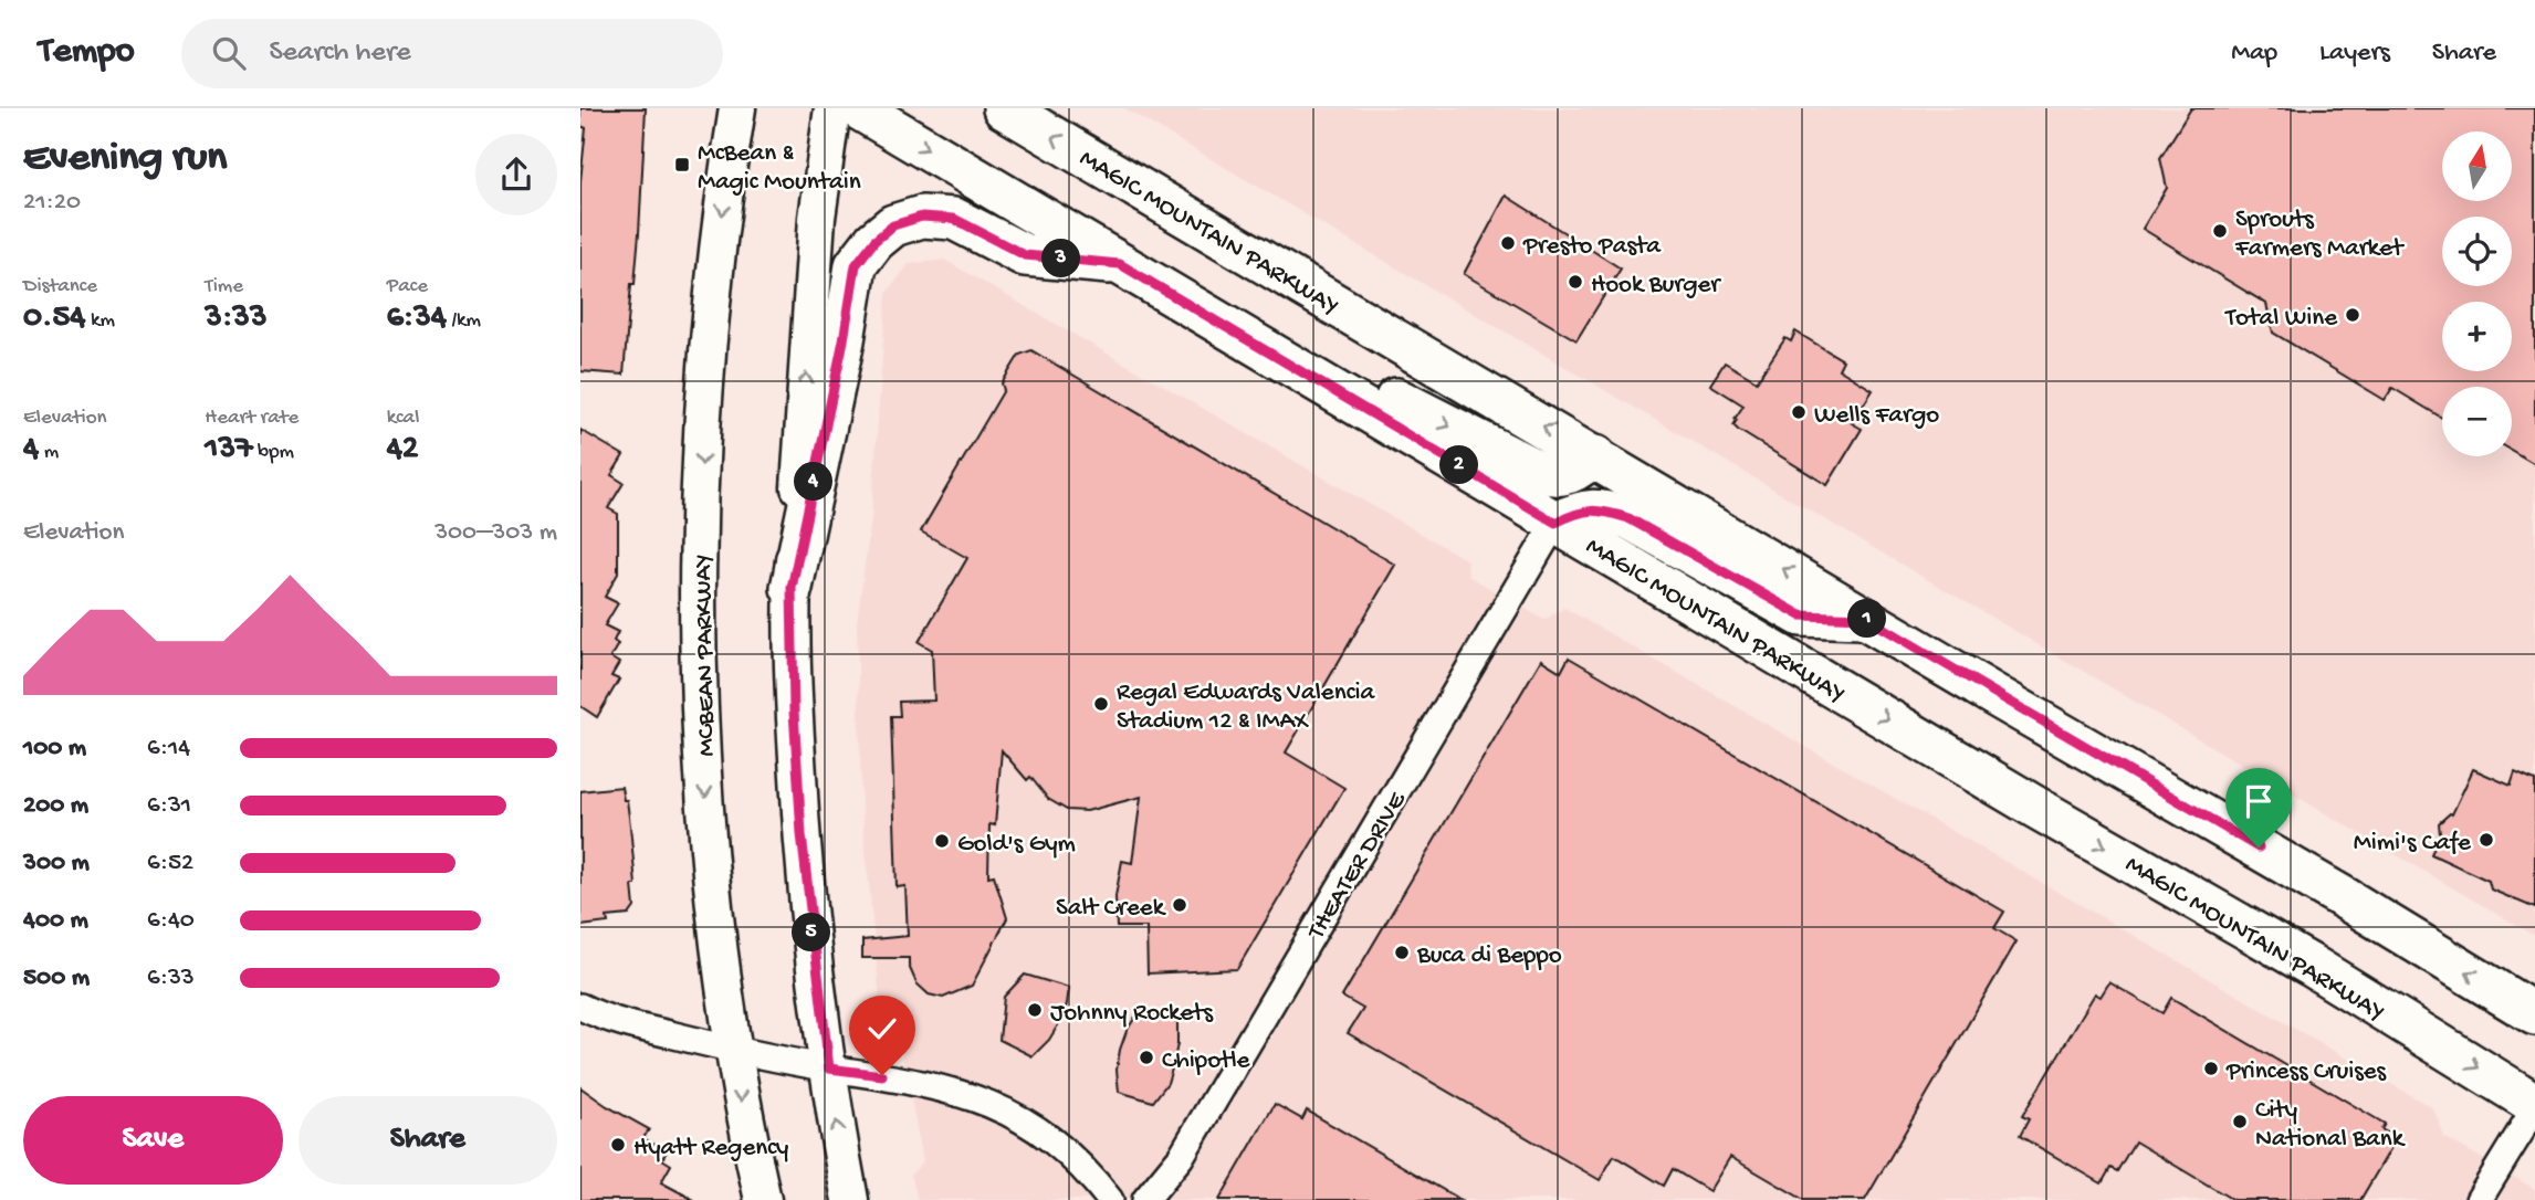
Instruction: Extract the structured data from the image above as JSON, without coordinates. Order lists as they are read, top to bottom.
{
  "streets": {
    "main road": ["MAGIC MOUNTAIN PARKWAY", "MCBEAN PARKWAY"],
    "street": ["THEATER DRIVE"]
  },
  "crossings": [
    ["MAGIC MOUNTAIN PARKWAY", "THEATER DRIVE"]
  ],
  "places": {
    "transit": ["McBean & Magic Mountain"],
    "other": [
      "Sprouts Farmers Market",
      "Presto Pasta",
      "Hook Burger",
      "Total Wine",
      "Wells Fargo",
      "Regal Edwards Valencia Stadium 12 & IMAX",
      "Mimi's Cafe",
      "Gold's Gym",
      "Salt Creek",
      "Buca di Beppo",
      "Johnny Rockets",
      "Chipotle",
      "Princess Cruises",
      "City National Bank",
      "Hyatt Regency"
    ]
  },
  "north": "top",
  "page": {
    "header": "Tempo",
    "search": "Search here",
    "nav": ["Map", "Layers", "Share"],
    "heading": ["Evening run", "21:20"],
    "map_buttons": ["+", "−"],
    "pins": [
      "3",
      "2",
      "4",
      "1",
      "5"
    ],
    "stats": [
      ["Distance", "0.54 km"],
      ["Time", "3:33"],
      ["Pace", "6:34 /km"],
      ["Elevation", "4 m"],
      ["Heart rate", "137 bpm"],
      ["kcal", "42"]
    ],
    "chart": ["Elevation", "300–303 m"],
    "list": [
      {
        "name": "100 m",
        "note": "6:14"
      },
      {
        "name": "200 m",
        "note": "6:31"
      },
      {
        "name": "300 m",
        "note": "6:52"
      },
      {
        "name": "400 m",
        "note": "6:40"
      },
      {
        "name": "500 m",
        "note": "6:33"
      }
    ],
    "buttons": ["Save", "Share"]
  }
}
